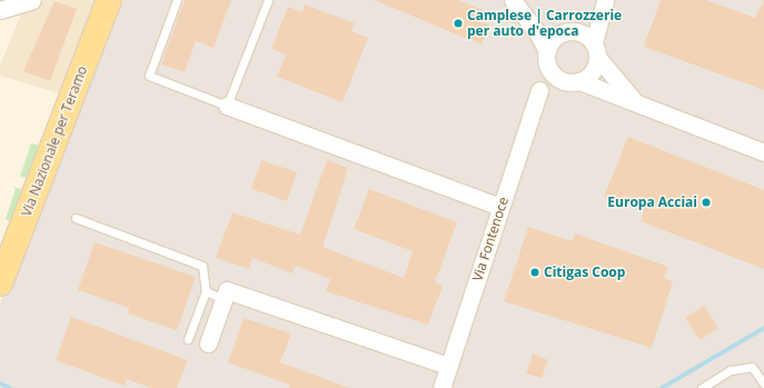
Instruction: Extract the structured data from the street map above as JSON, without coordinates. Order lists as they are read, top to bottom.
{
  "streets": {
    "main road": ["Via Nazionale per Teramo"],
    "street": ["Via Fontenoce"]
  },
  "places": ["Camplese | Carrozzerie per auto d'epoca", "Europa Acciai", "Citigas Coop"]
}
